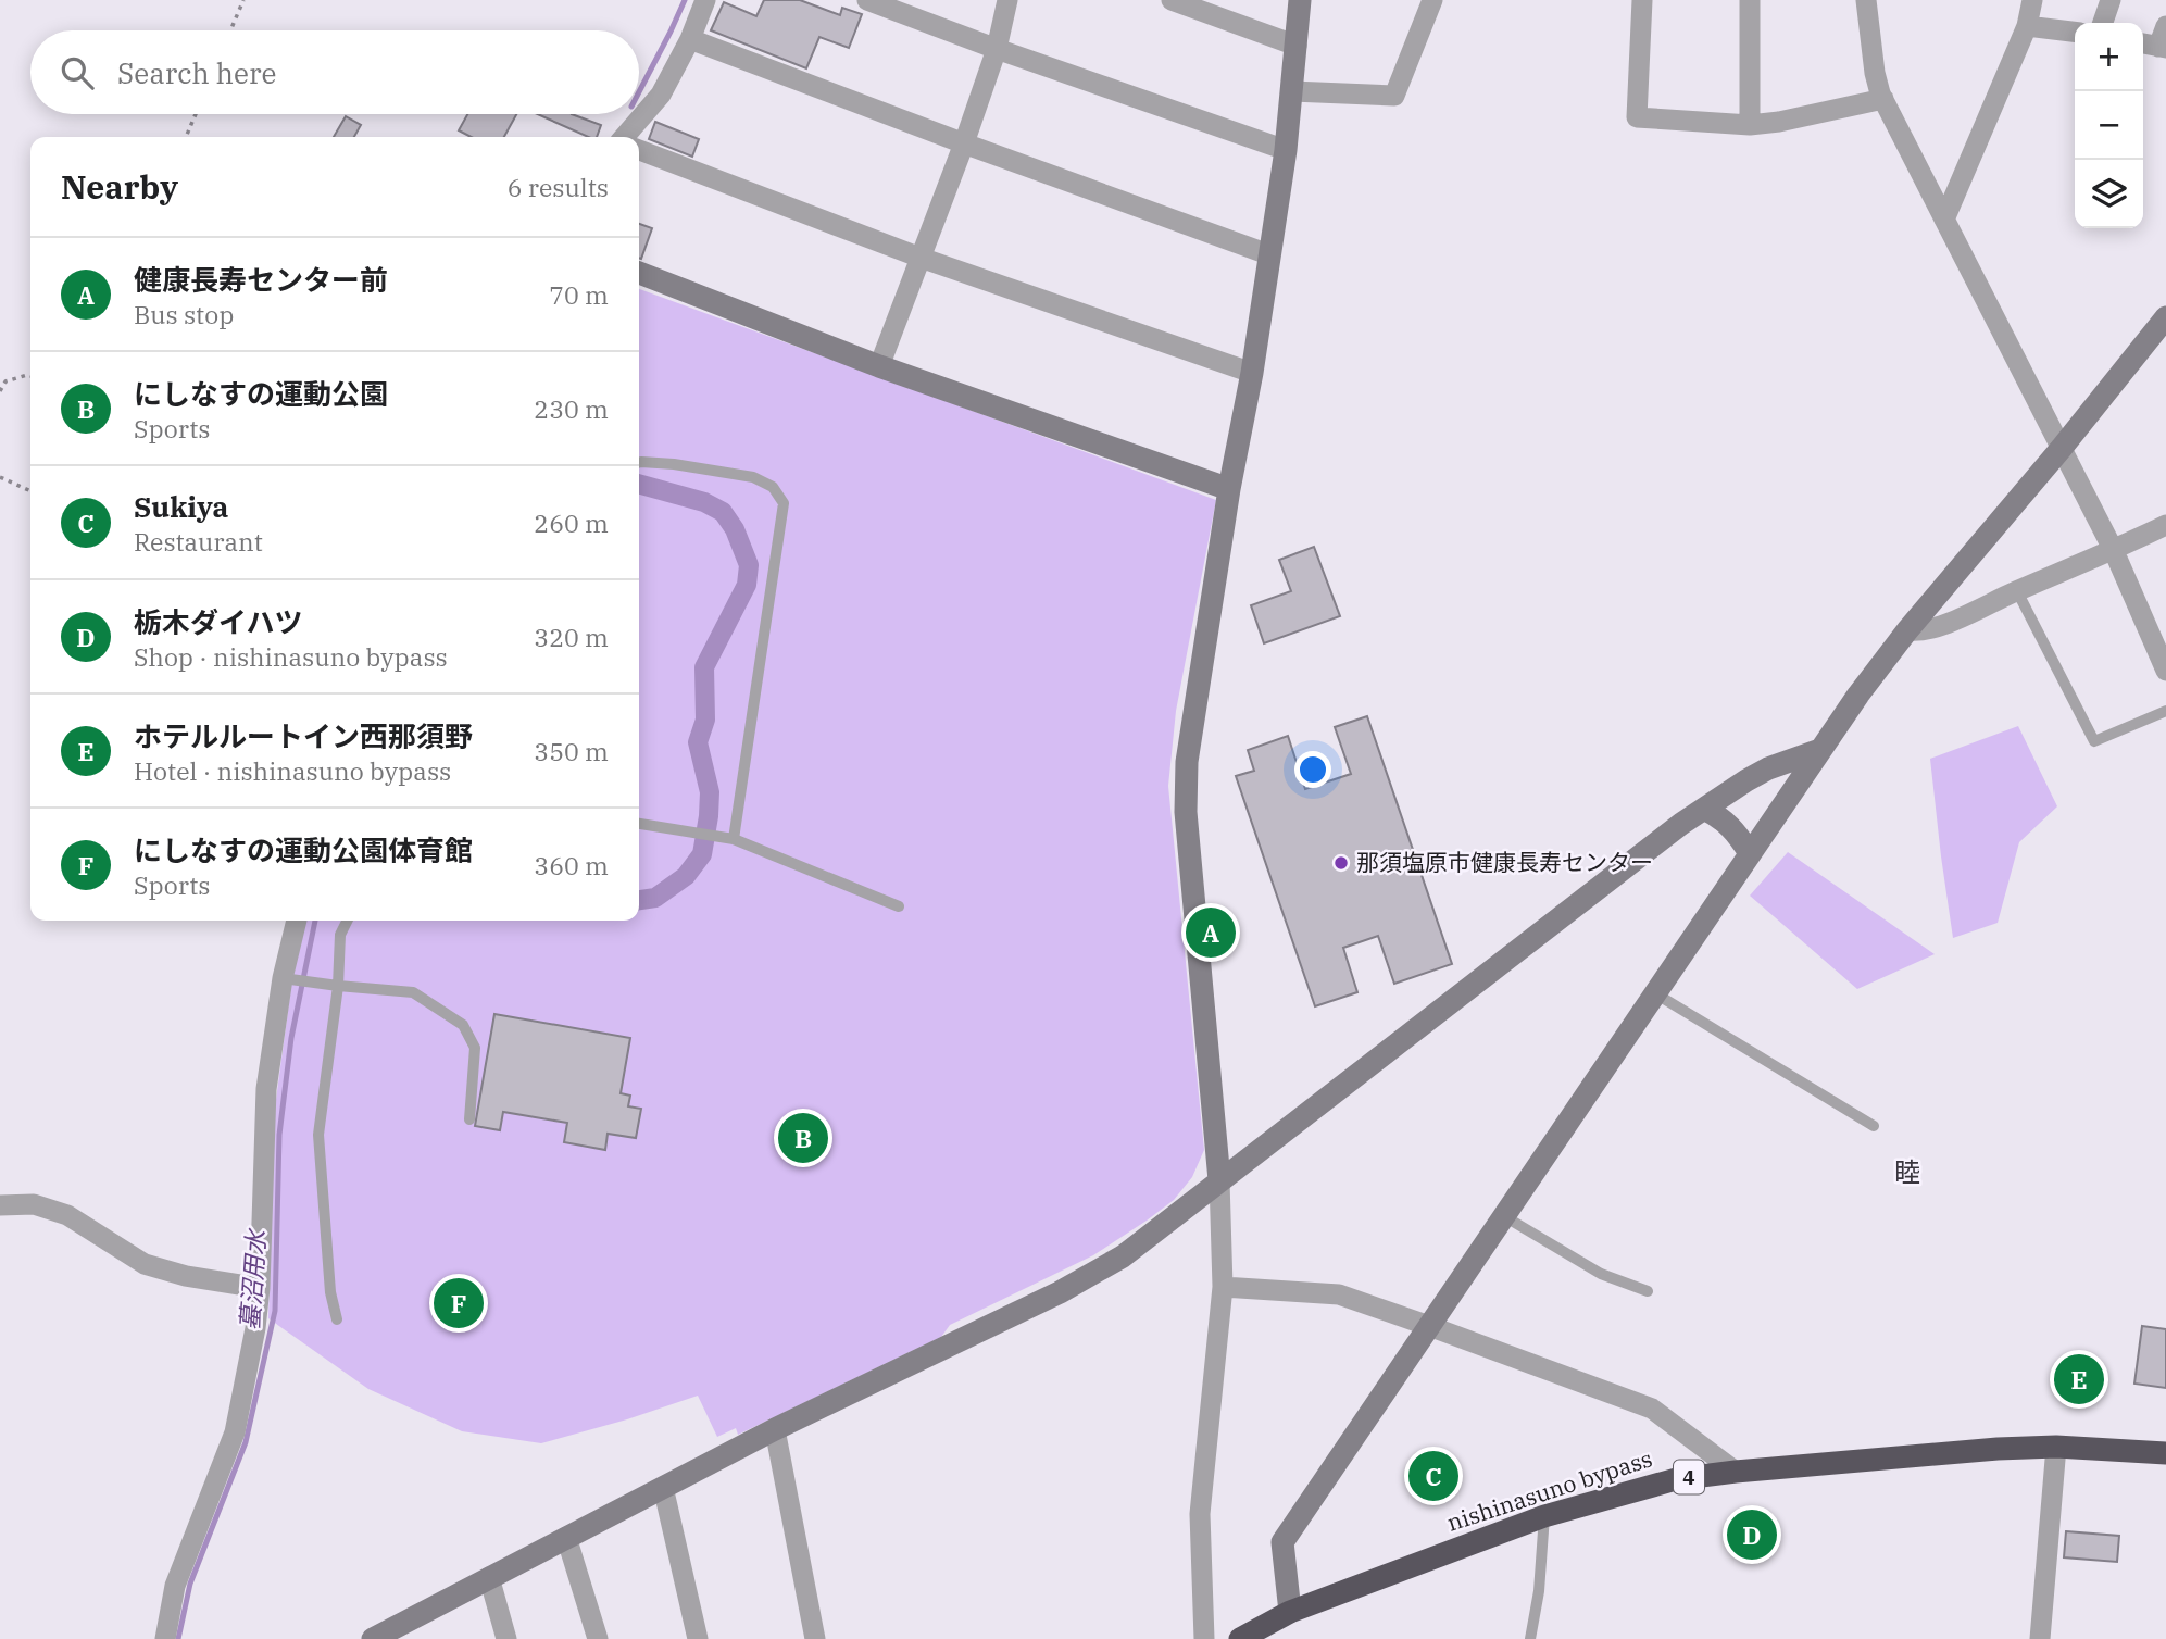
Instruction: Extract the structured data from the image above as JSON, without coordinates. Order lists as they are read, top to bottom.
{
  "streets": {
    "highway": ["4", "nishinasuno bypass"]
  },
  "districts": ["睦"],
  "water": ["蟇沼用水"],
  "places": ["那須塩原市健康長寿センター"],
  "page": {
    "map_buttons": ["+", "−"],
    "search": "Search here",
    "heading": ["Nearby", "6 results"],
    "list": [
      {
        "mark": "A",
        "name": "健康長寿センター前",
        "note": "Bus stop",
        "value": "70 m"
      },
      {
        "mark": "B",
        "name": "にしなすの運動公園",
        "note": "Sports",
        "value": "230 m"
      },
      {
        "mark": "C",
        "name": "Sukiya",
        "note": "Restaurant",
        "value": "260 m"
      },
      {
        "mark": "D",
        "name": "栃木ダイハツ",
        "note": "Shop · nishinasuno bypass",
        "value": "320 m"
      },
      {
        "mark": "E",
        "name": "ホテルルートイン西那須野",
        "note": "Hotel · nishinasuno bypass",
        "value": "350 m"
      },
      {
        "mark": "F",
        "name": "にしなすの運動公園体育館",
        "note": "Sports",
        "value": "360 m"
      }
    ],
    "pins": [
      "A",
      "B",
      "F",
      "E",
      "C",
      "D"
    ]
  }
}
